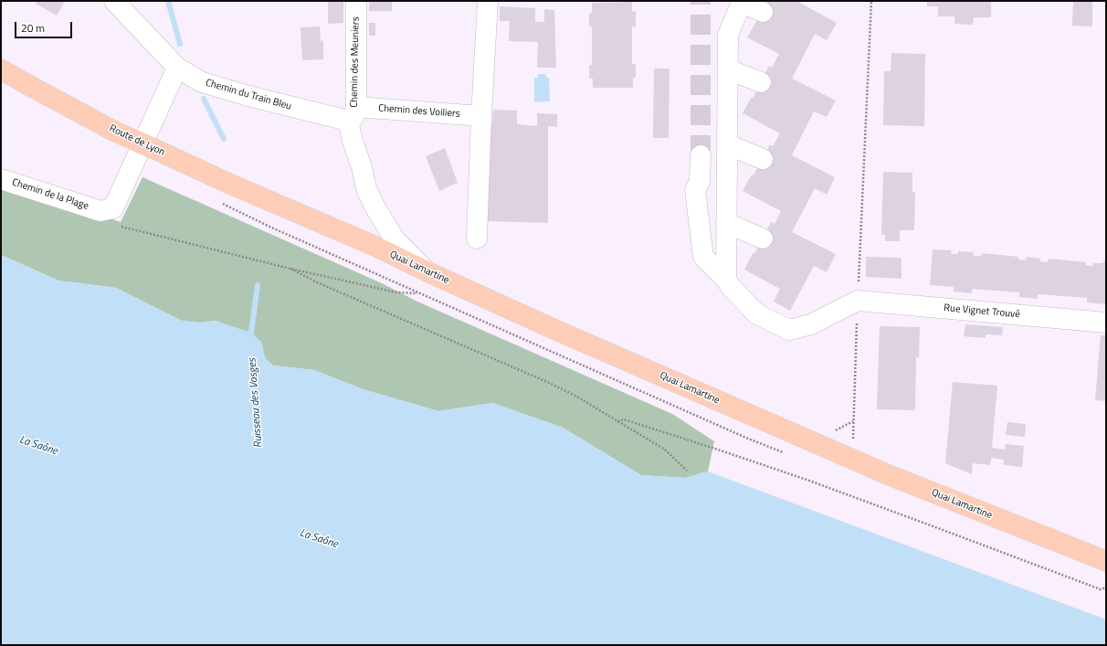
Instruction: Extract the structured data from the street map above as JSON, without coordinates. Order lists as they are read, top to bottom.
{
  "streets": {
    "main road": ["Route de Lyon", "Quai Lamartine"],
    "street": [
      "Chemin des Meuniers",
      "Chemin du Train Bleu",
      "Chemin des Voiliers",
      "Chemin de la Plage",
      "Rue Vignet Trouvé"
    ]
  },
  "crossings": [
    ["Chemin des Meuniers", "Chemin du Train Bleu"],
    ["Chemin des Meuniers", "Chemin des Voiliers"],
    ["Chemin des Meuniers", "Quai Lamartine"],
    ["Chemin du Train Bleu", "Chemin des Voiliers"],
    ["Chemin du Train Bleu", "Chemin de la Plage"],
    ["Route de Lyon", "Quai Lamartine"]
  ],
  "water": ["Ruisseau des Vosges", "La Saône"],
  "scale_bar": "20 m"
}
